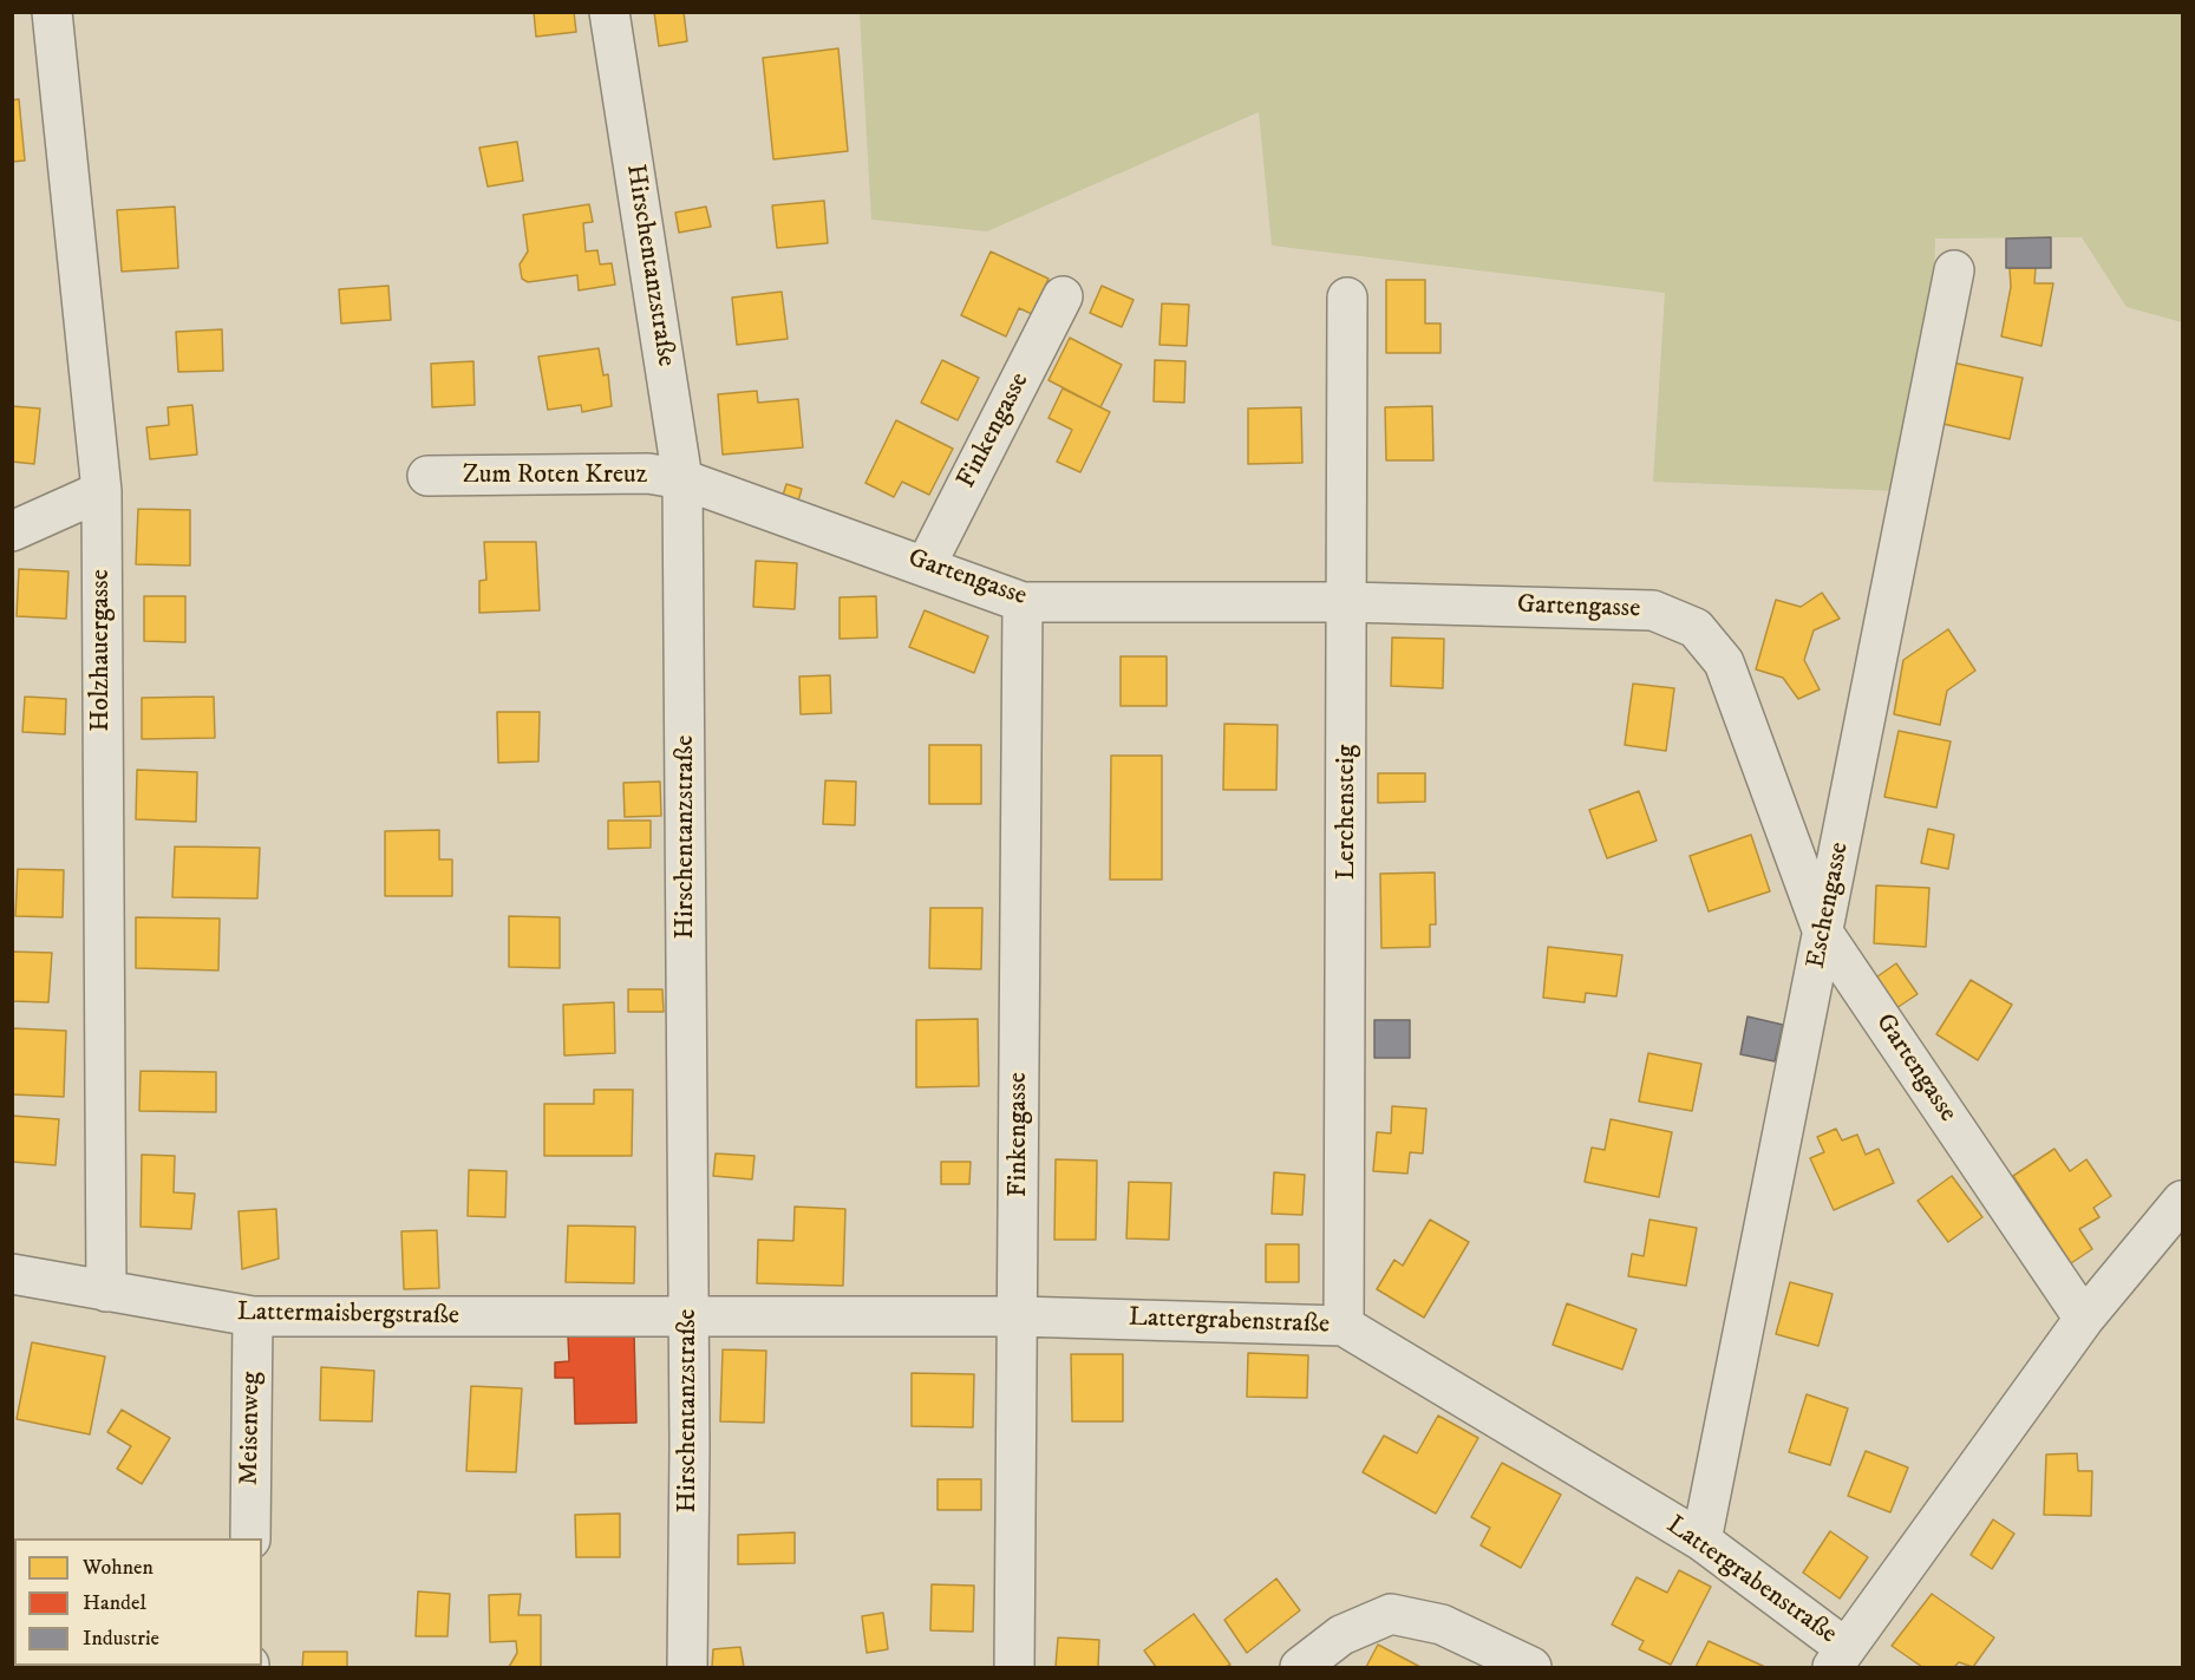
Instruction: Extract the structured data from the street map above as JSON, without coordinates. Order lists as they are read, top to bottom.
{
  "streets": {
    "street": [
      "Hirschentanzstraße",
      "Finkengasse",
      "Zum Roten Kreuz",
      "Gartengasse",
      "Holzhauergasse",
      "Lerchensteig",
      "Eschengasse",
      "Lattermaisbergstraße",
      "Lattergrabenstraße",
      "Meisenweg"
    ]
  },
  "crossings": [
    ["Hirschentanzstraße", "Zum Roten Kreuz"],
    ["Hirschentanzstraße", "Gartengasse"],
    ["Hirschentanzstraße", "Lattermaisbergstraße"],
    ["Hirschentanzstraße", "Lattergrabenstraße"],
    ["Finkengasse", "Gartengasse"],
    ["Finkengasse", "Lattergrabenstraße"],
    ["Zum Roten Kreuz", "Gartengasse"],
    ["Gartengasse", "Lerchensteig"],
    ["Gartengasse", "Eschengasse"],
    ["Gartengasse", "Lattergrabenstraße"],
    ["Holzhauergasse", "Lattermaisbergstraße"],
    ["Lerchensteig", "Lattergrabenstraße"],
    ["Eschengasse", "Lattergrabenstraße"],
    ["Lattermaisbergstraße", "Lattergrabenstraße"],
    ["Lattermaisbergstraße", "Meisenweg"]
  ],
  "legend": ["Wohnen", "Handel", "Industrie"]
}
